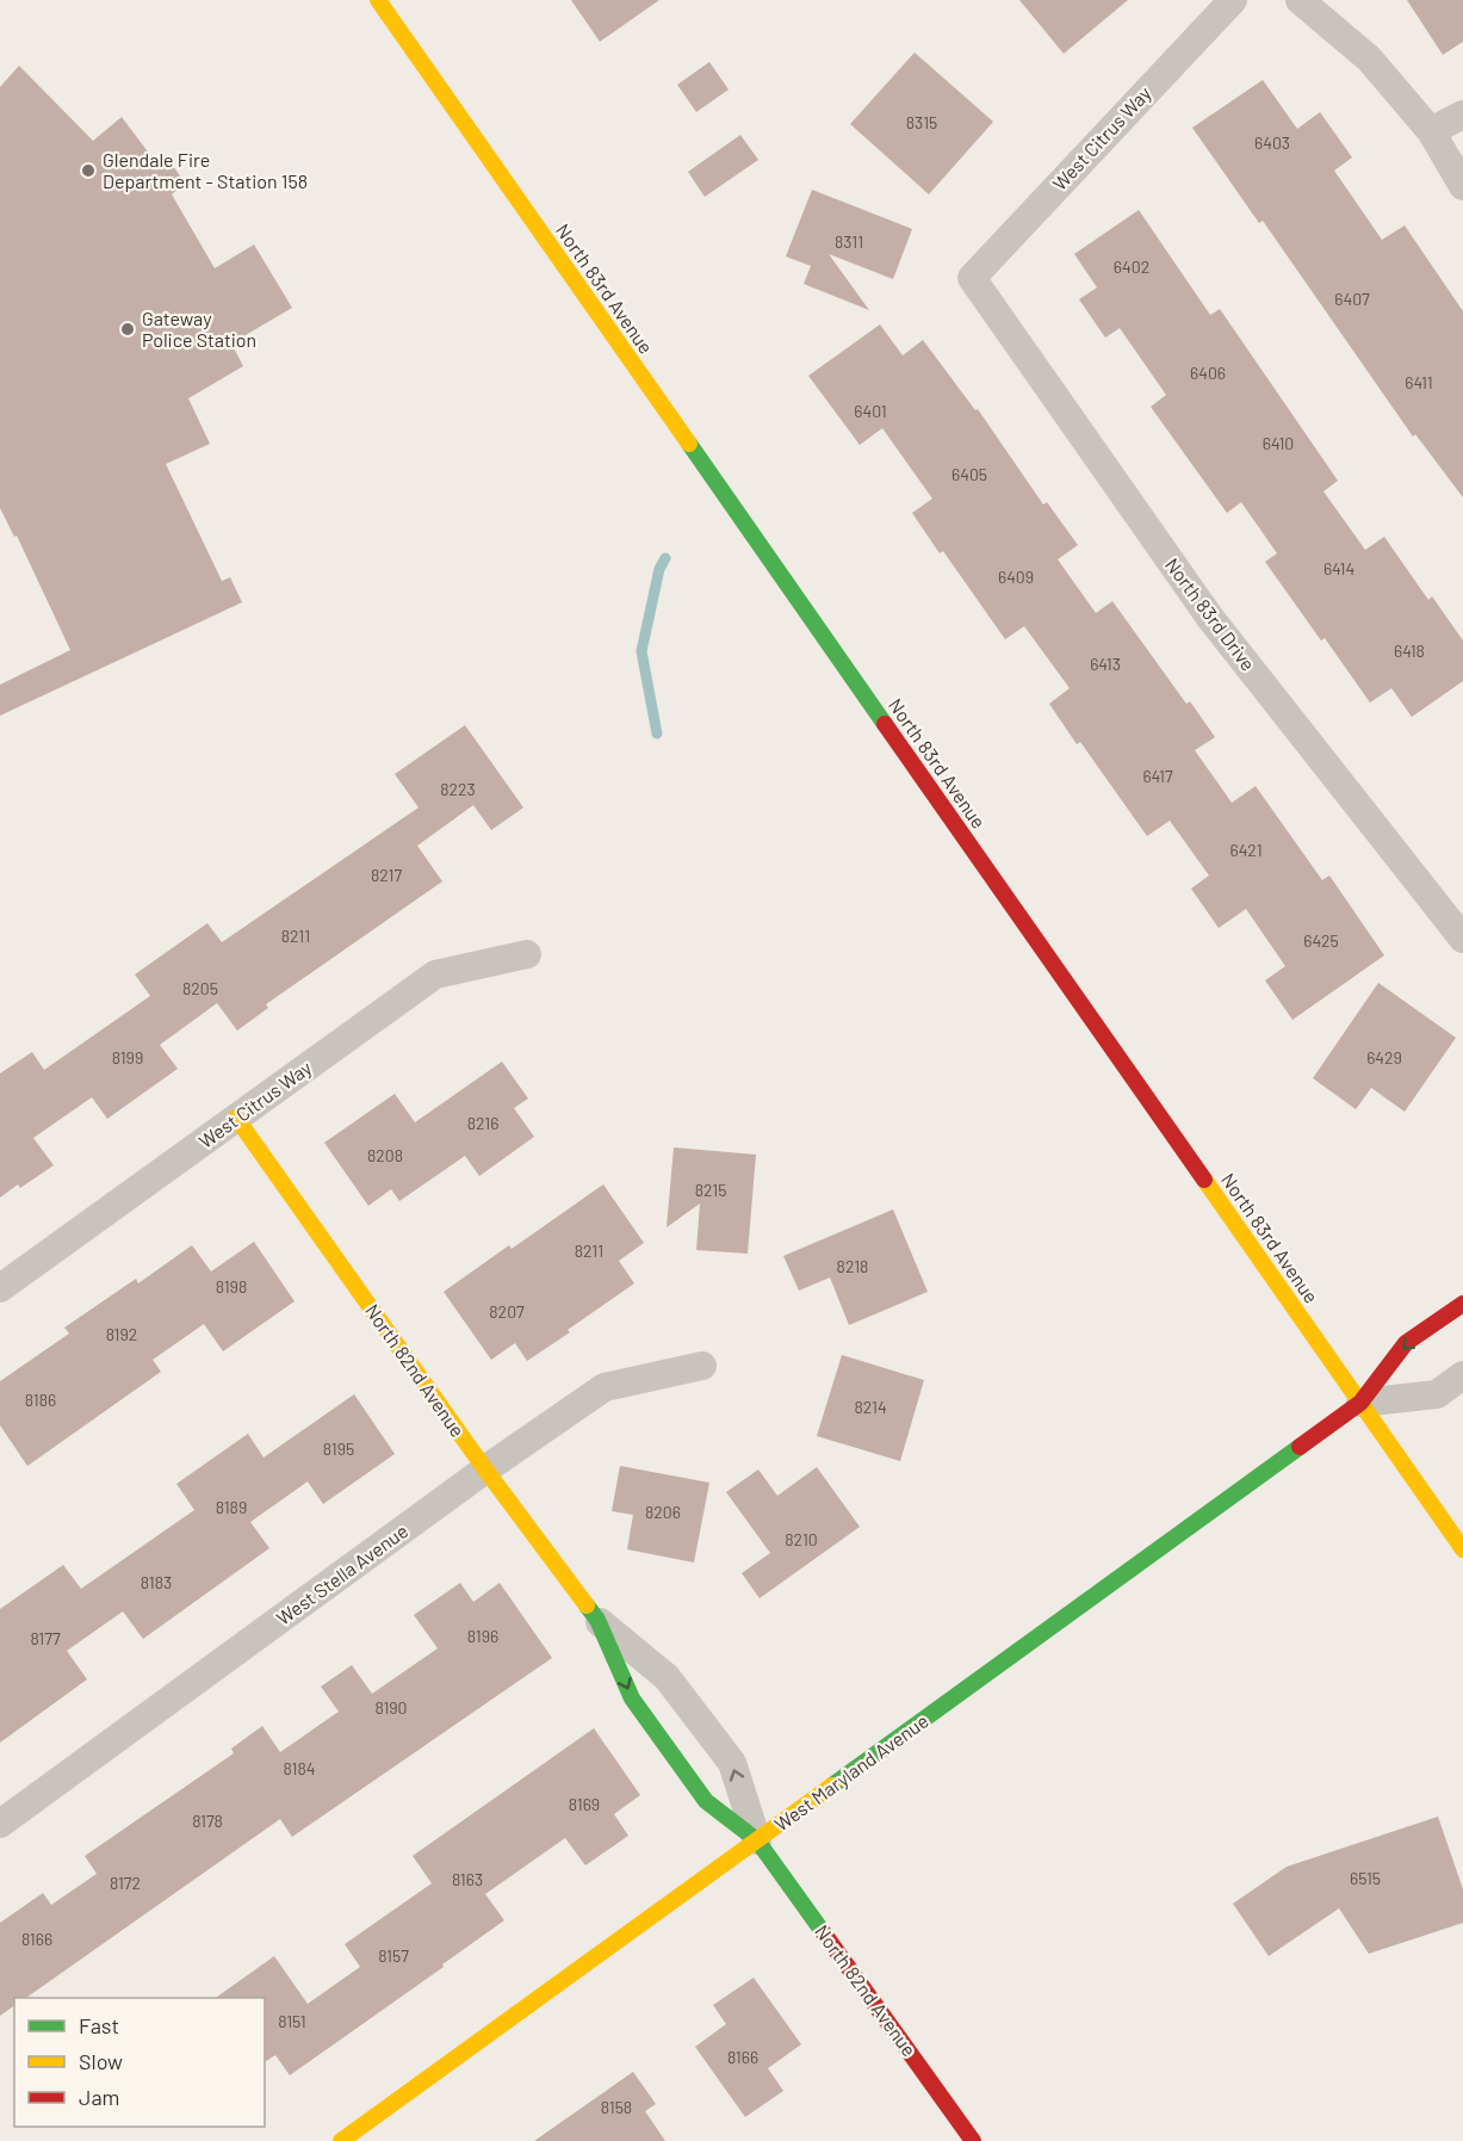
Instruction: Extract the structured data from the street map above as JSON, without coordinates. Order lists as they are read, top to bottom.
{
  "streets": {
    "street": [
      "West Citrus Way",
      "North 83rd Avenue",
      "North 83rd Drive",
      "North 82nd Avenue",
      "West Stella Avenue",
      "West Maryland Avenue"
    ]
  },
  "crossings": [
    ["West Citrus Way", "North 83rd Drive"],
    ["West Citrus Way", "North 82nd Avenue"],
    ["North 83rd Avenue", "West Maryland Avenue"],
    ["North 82nd Avenue", "West Stella Avenue"],
    ["North 82nd Avenue", "West Maryland Avenue"]
  ],
  "places": ["Glendale Fire Department - Station 158", "Gateway Police Station"],
  "house_numbers": [
    "8315",
    "6403",
    "8311",
    "6402",
    "6407",
    "6406",
    "6411",
    "6401",
    "6410",
    "6405",
    "6414",
    "6409",
    "6418",
    "6413",
    "6417",
    "8223",
    "6421",
    "8217",
    "8211",
    "6425",
    "8205",
    "8199",
    "6429",
    "8216",
    "8208",
    "8215",
    "8211",
    "8218",
    "8198",
    "8207",
    "8192",
    "8186",
    "8214",
    "8195",
    "8189",
    "8206",
    "8210",
    "8183",
    "8196",
    "8177",
    "8190",
    "8184",
    "8169",
    "8178",
    "6515",
    "8163",
    "8172",
    "8166",
    "8157",
    "8151",
    "8166",
    "8158"
  ],
  "legend": ["Fast", "Slow", "Jam"]
}
